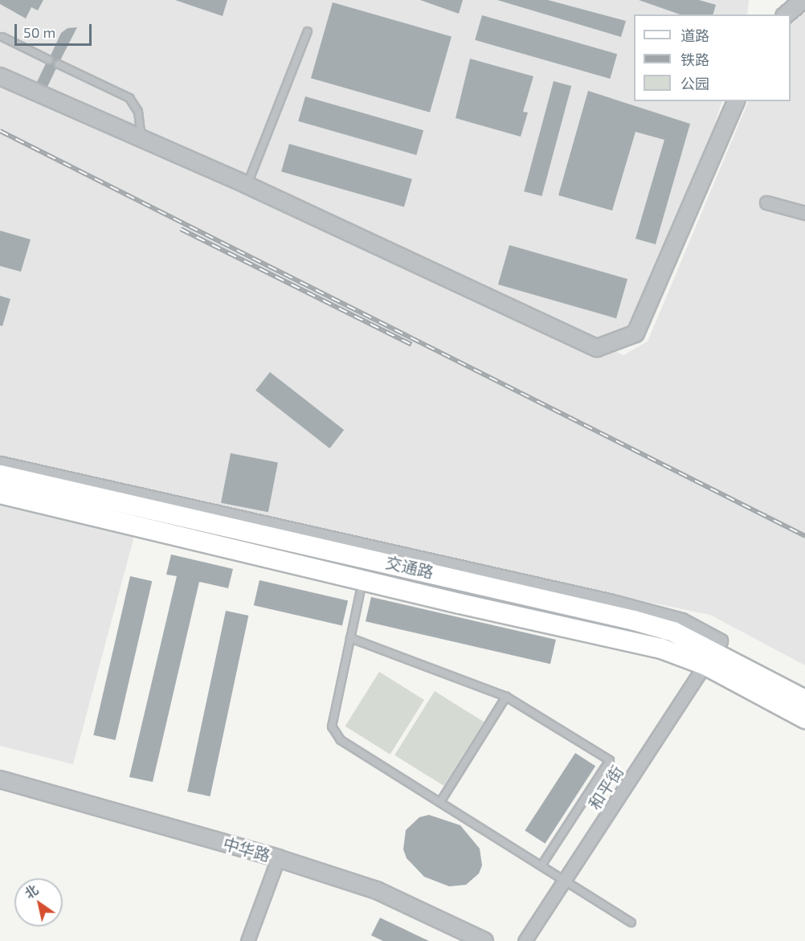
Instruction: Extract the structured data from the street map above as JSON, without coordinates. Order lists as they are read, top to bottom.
{
  "streets": {
    "main road": ["交通路"],
    "street": ["和平街", "中华路"]
  },
  "crossings": [
    ["交通路", "和平街"]
  ],
  "legend": ["道路", "铁路", "公园"],
  "scale_bar": "50 m",
  "north": "top left"
}
